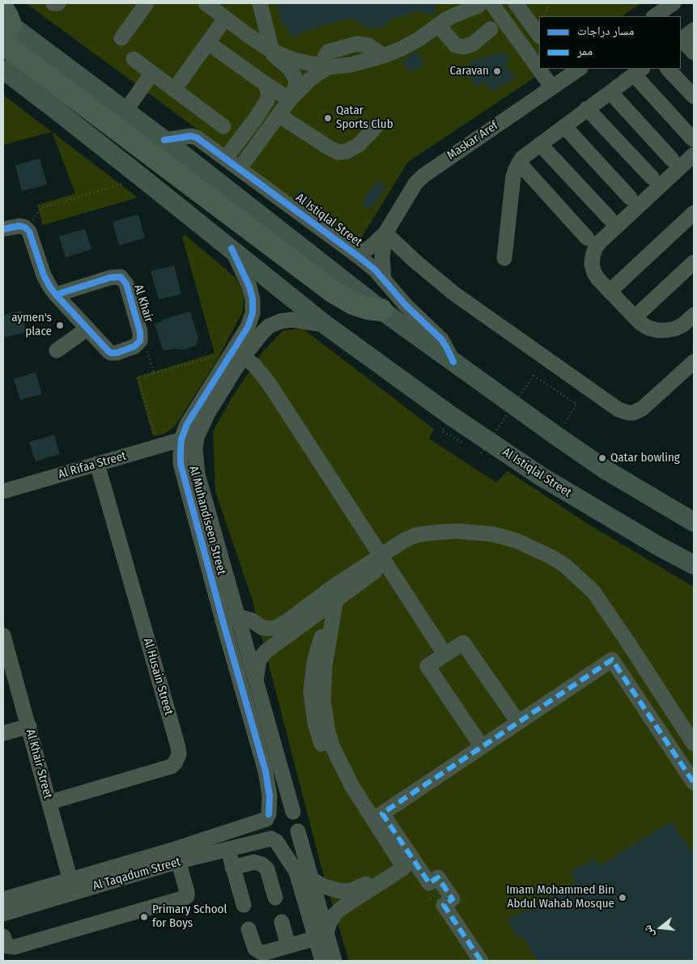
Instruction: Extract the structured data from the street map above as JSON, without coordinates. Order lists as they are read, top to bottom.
{
  "streets": {
    "main road": ["Al Istiqlal Street"],
    "street": [
      "Maskar Aref",
      "Al Khair",
      "Al Rifaa Street",
      "Al Muhandiseen Street",
      "Al Husain Street",
      "Al Khair Street",
      "Al Taqadum Street"
    ]
  },
  "crossings": [
    ["Maskar Aref", "Al Istiqlal Street"],
    ["Al Istiqlal Street", "Al Muhandiseen Street"],
    ["Al Rifaa Street", "Al Muhandiseen Street"],
    ["Al Rifaa Street", "Al Husain Street"],
    ["Al Muhandiseen Street", "Al Taqadum Street"],
    ["Al Husain Street", "Al Khair Street"],
    ["Al Khair Street", "Al Taqadum Street"]
  ],
  "places": [
    "Caravan",
    "Qatar Sports Club",
    "aymen's place",
    "Qatar bowling",
    "Imam Mohammed Bin Abdul Wahab Mosque",
    "Primary School for Boys"
  ],
  "legend": ["مسار دراجات", "ممر"],
  "north": "left"
}
